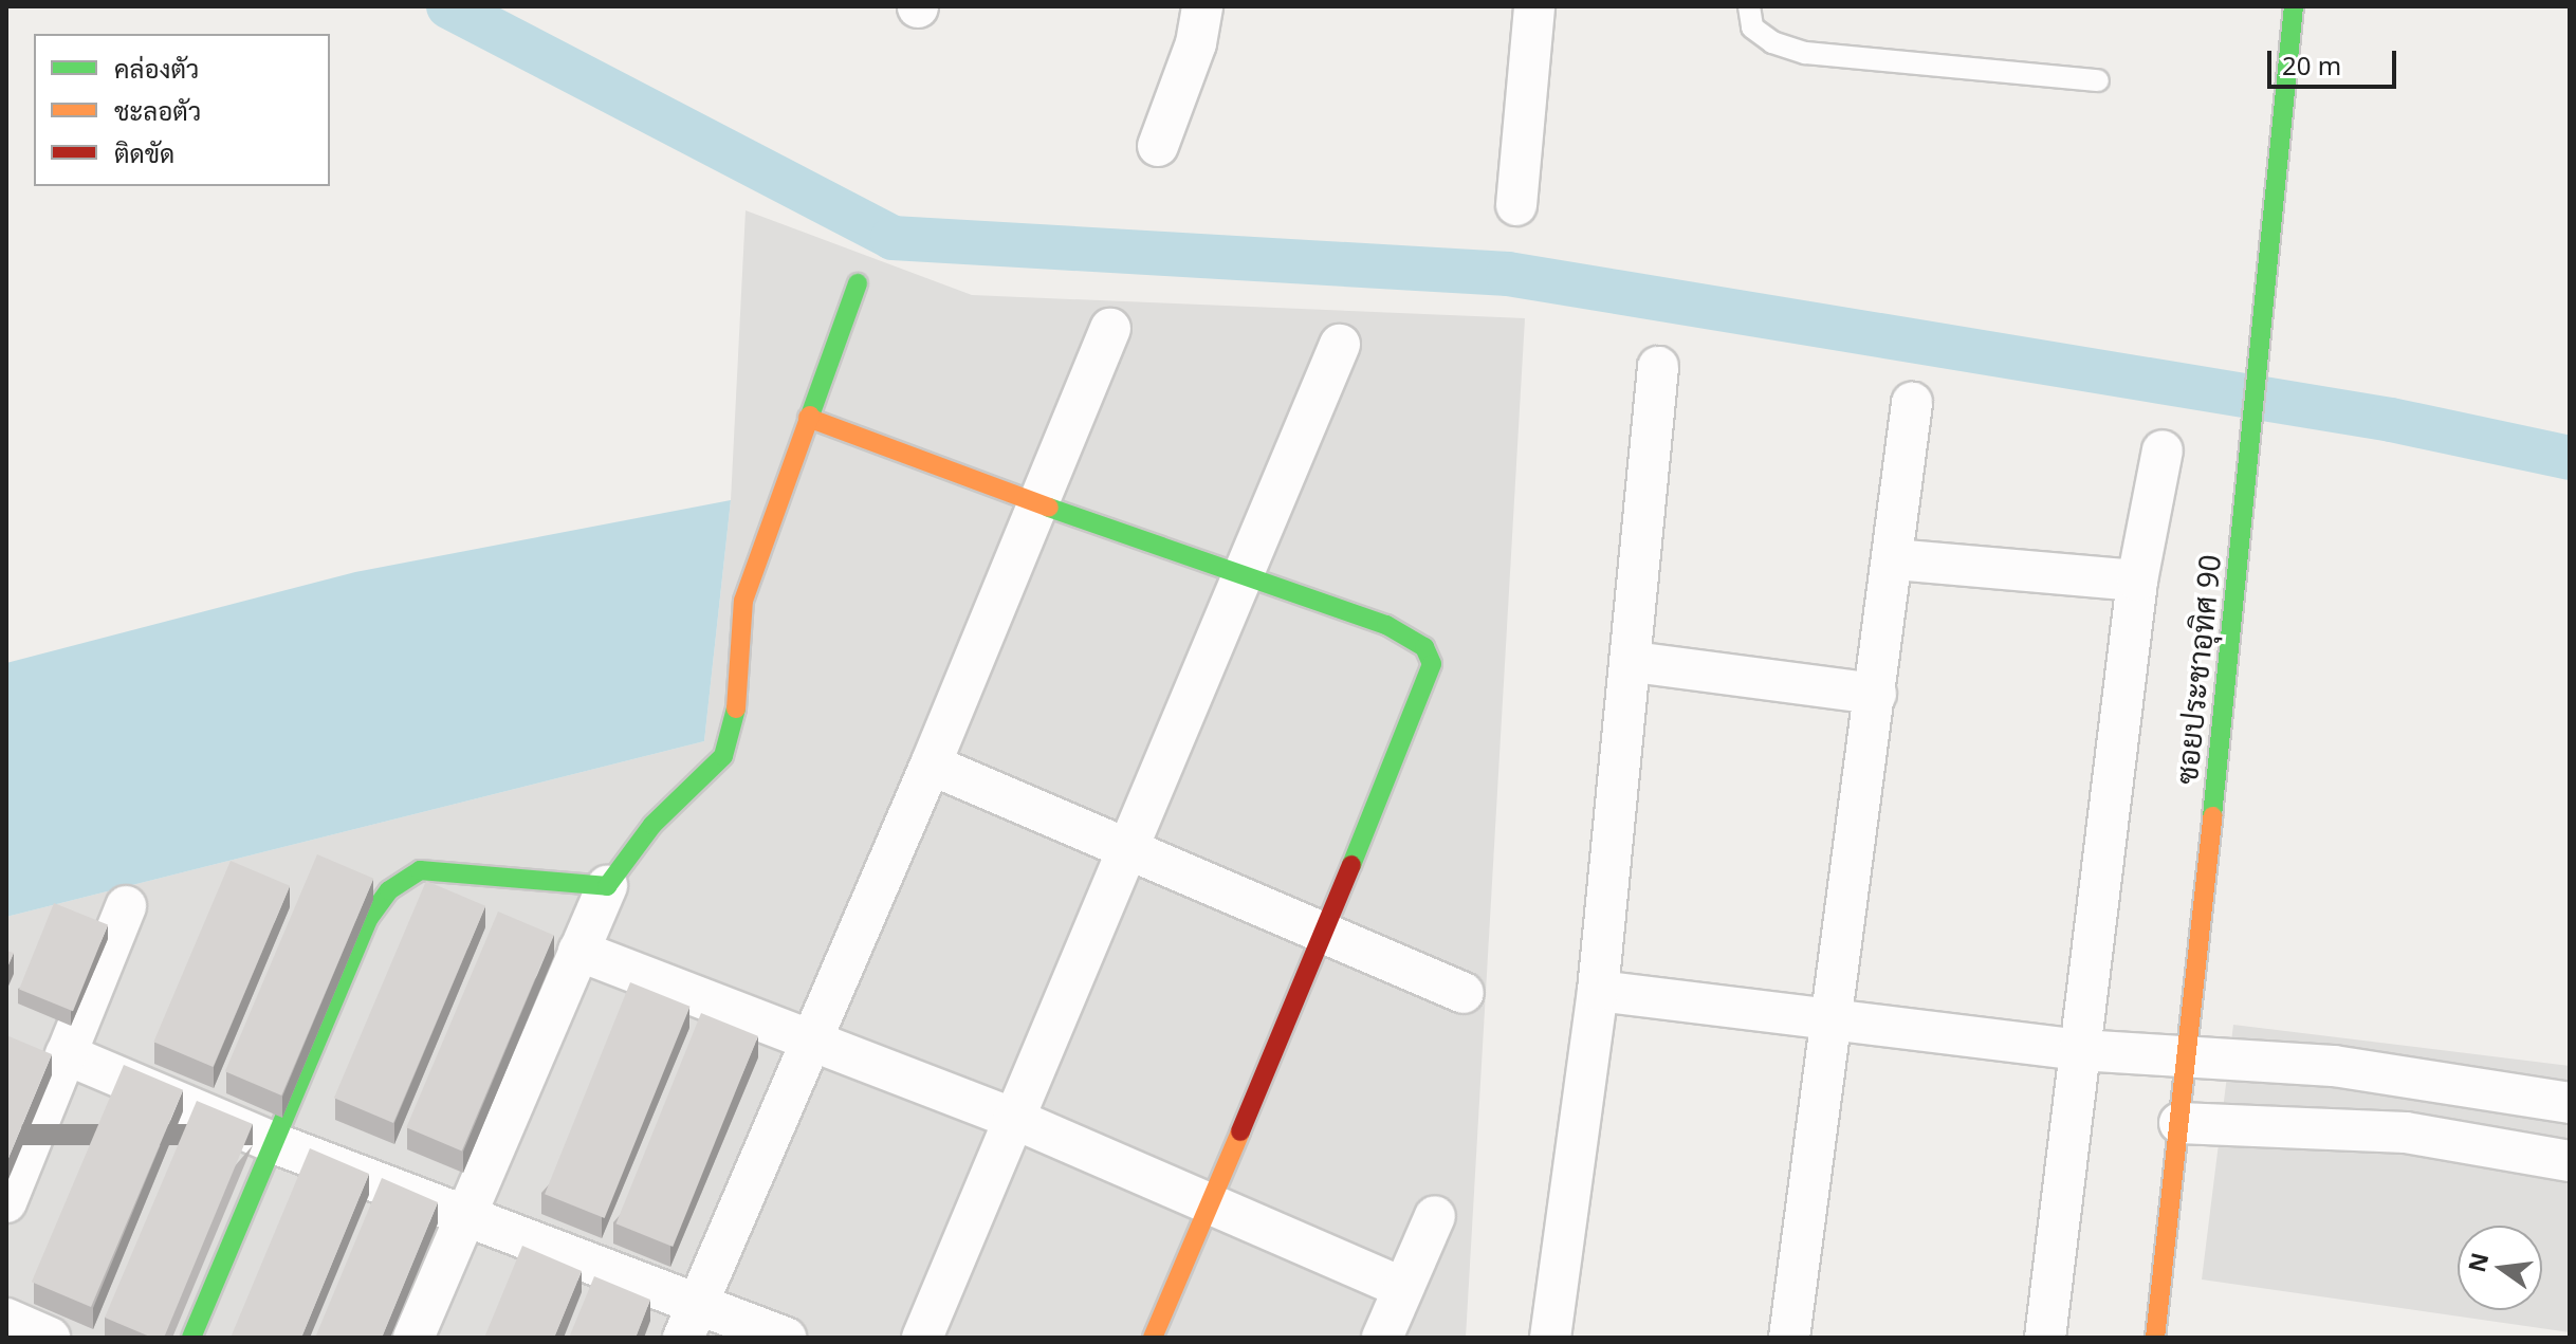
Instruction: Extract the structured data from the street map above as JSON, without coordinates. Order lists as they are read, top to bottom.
{
  "streets": {
    "street": ["ซอยประชาอุทิศ 90"]
  },
  "legend": ["คล่องตัว", "ชะลอตัว", "ติดขัด"],
  "scale_bar": "20 m",
  "north": "left"
}
